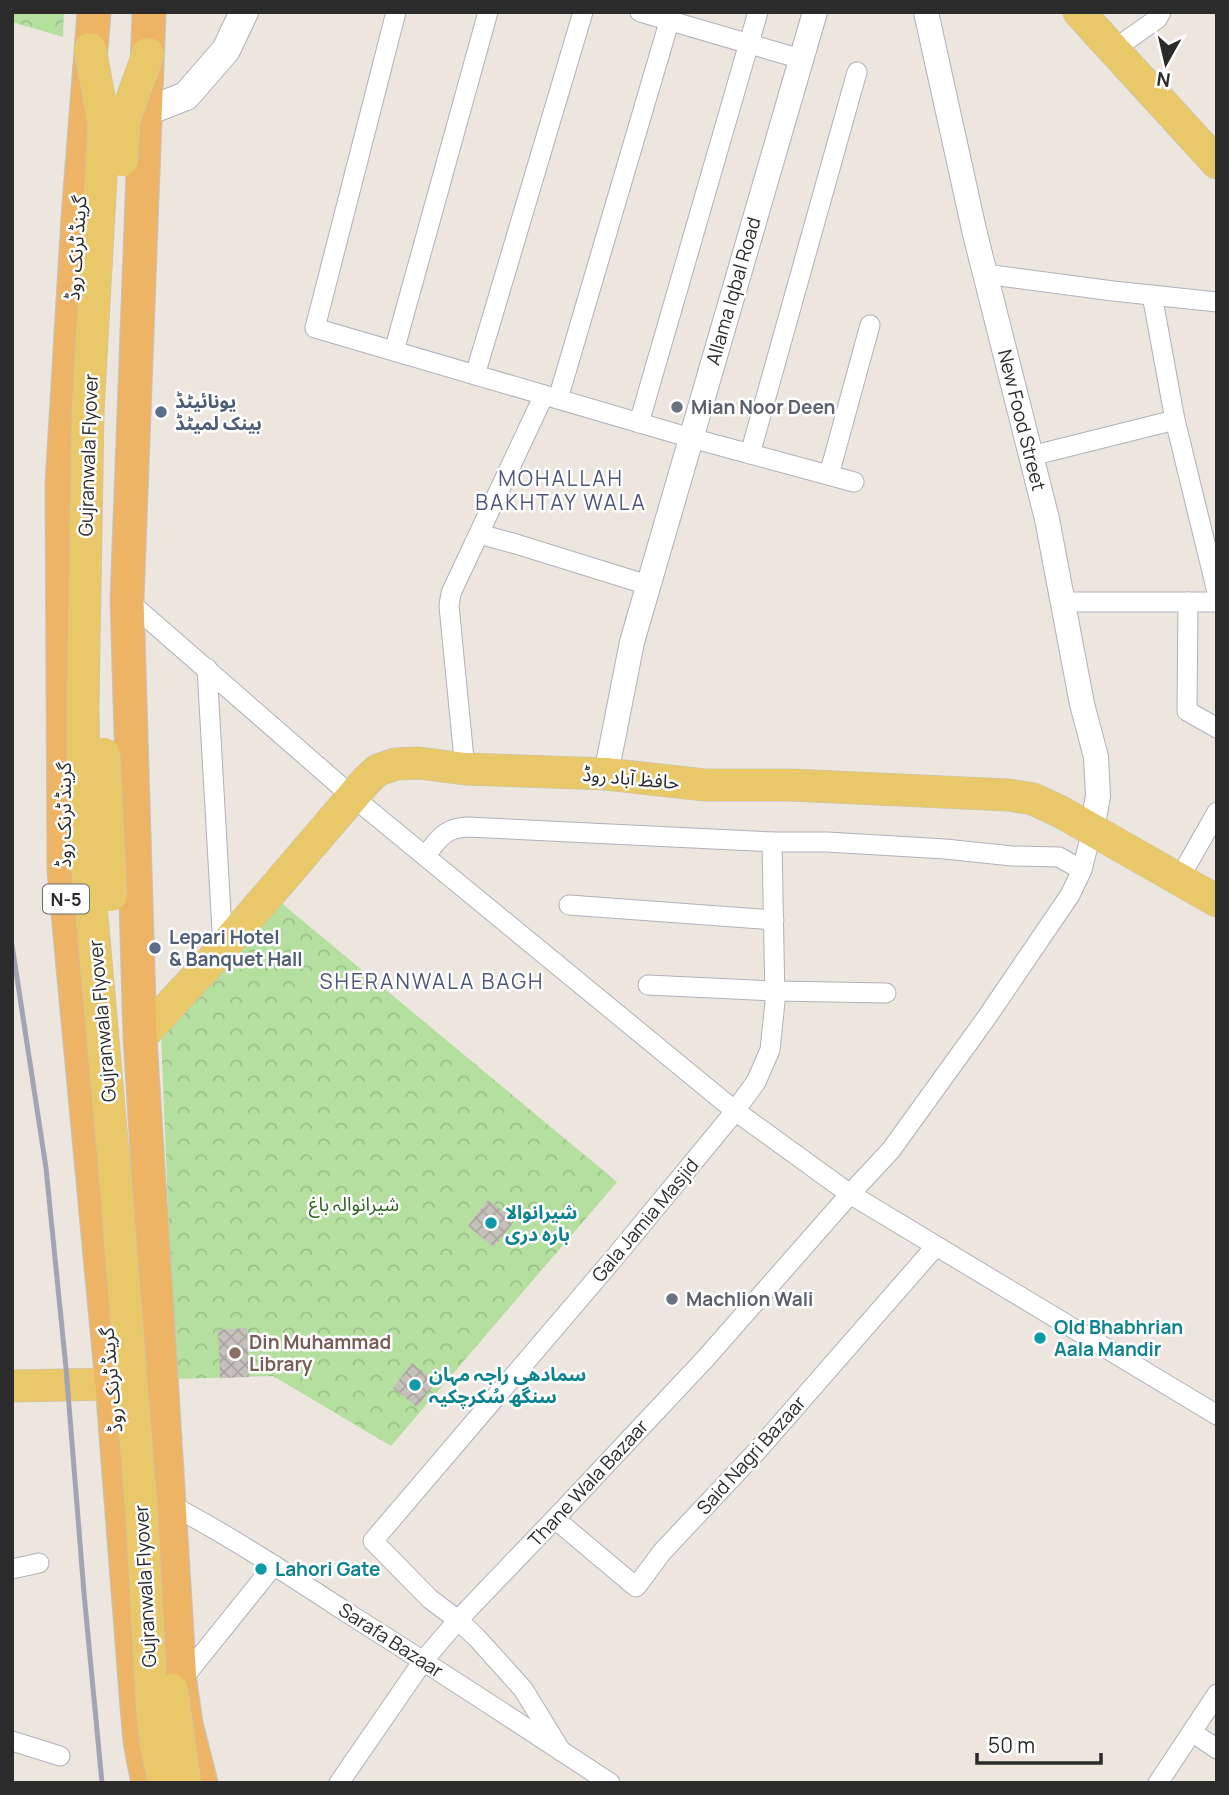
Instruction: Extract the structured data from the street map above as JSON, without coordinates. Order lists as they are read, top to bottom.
{
  "streets": {
    "highway": ["گرینڈ ٹرنک روڈ", "N-5"],
    "main road": ["Gujranwala Flyover", "حافظ آباد روڈ"],
    "street": [
      "Allama Iqbal Road",
      "New Food Street",
      "Gala Jamia Masjid",
      "Said Nagri Bazaar",
      "Thane Wala Bazaar",
      "Sarafa Bazaar"
    ]
  },
  "crossings": [
    ["گرینڈ ٹرنک روڈ", "Gujranwala Flyover"],
    ["Allama Iqbal Road", "حافظ آباد روڈ"],
    ["New Food Street", "حافظ آباد روڈ"],
    ["New Food Street", "Thane Wala Bazaar"],
    ["حافظ آباد روڈ", "Thane Wala Bazaar"],
    ["Gala Jamia Masjid", "Thane Wala Bazaar"],
    ["Said Nagri Bazaar", "Thane Wala Bazaar"],
    ["Thane Wala Bazaar", "Sarafa Bazaar"]
  ],
  "districts": ["MOHALLAH BAKHTAY WALA", "SHERANWALA BAGH"],
  "parks": ["شیرانوالہ باغ"],
  "places": [
    "Mian Noor Deen",
    "یونائیٹڈ بینک لمیٹڈ",
    "Lepari Hotel & Banquet Hall",
    "شیرانوالا بارہ دری",
    "Machlion Wali",
    "Old Bhabhrian Aala Mandir",
    "Din Muhammad Library",
    "سمادھی راجہ مہان سنگھ سُکرچکیہ",
    "Lahori Gate"
  ],
  "scale_bar": "50 m",
  "north": "bottom"
}
